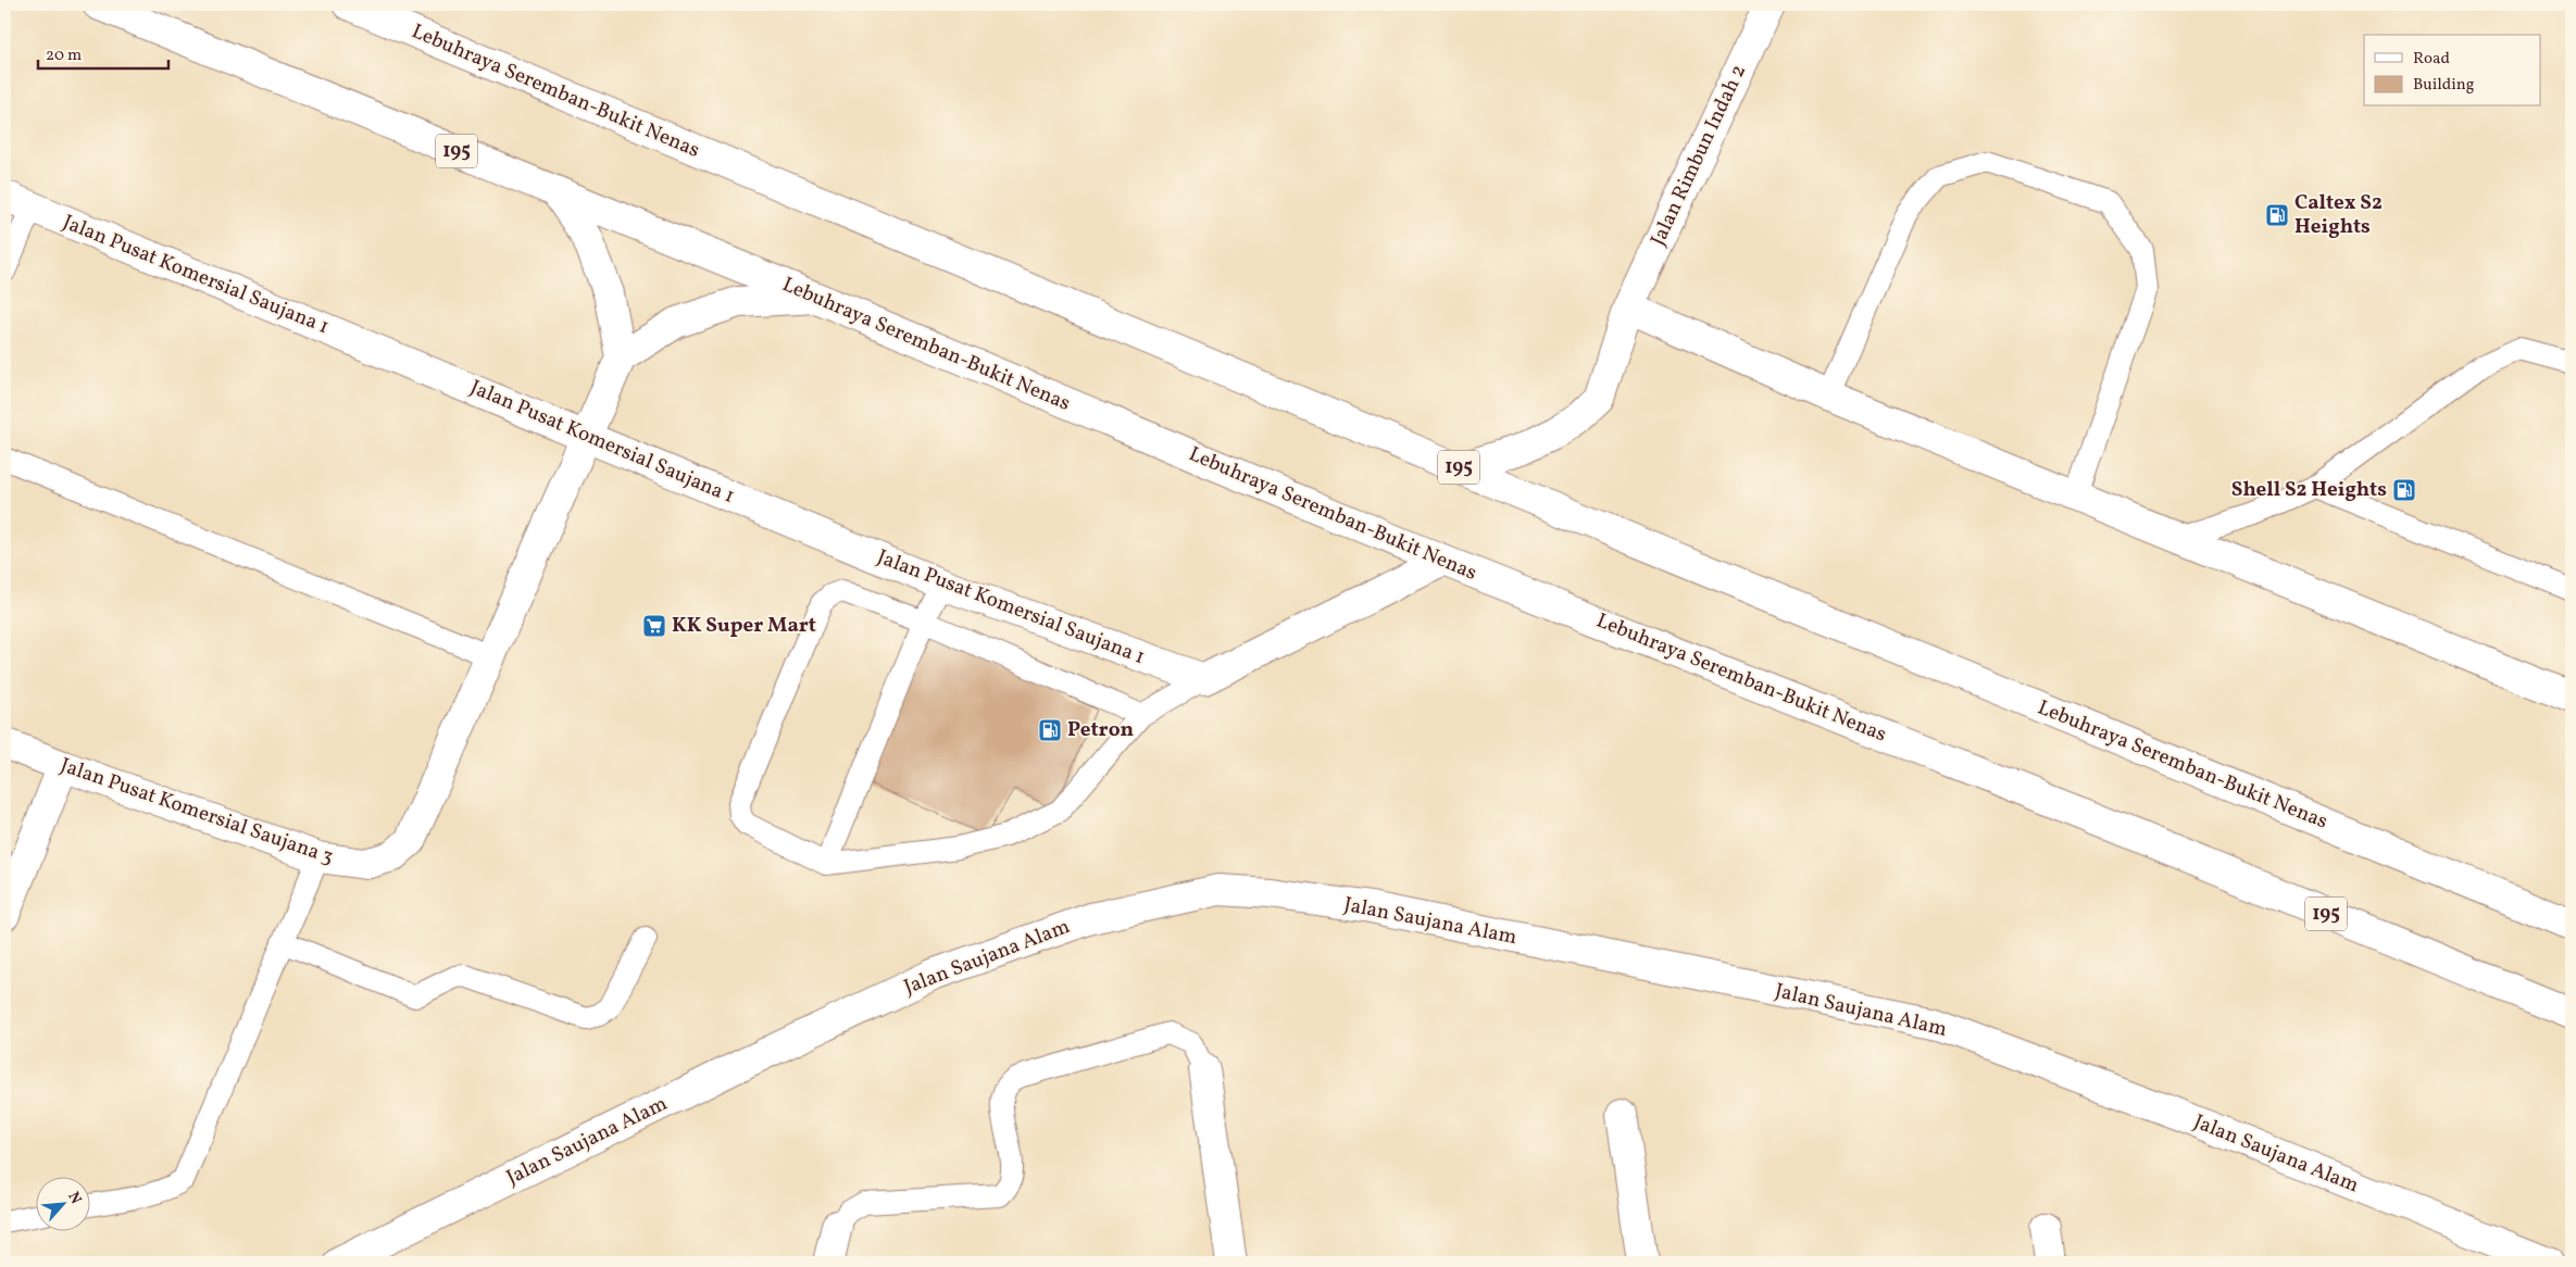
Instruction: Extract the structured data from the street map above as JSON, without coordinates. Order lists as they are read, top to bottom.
{
  "streets": {
    "main road": [
      "Lebuhraya Seremban-Bukit Nenas",
      "195",
      "Jalan Rimbun Indah 2",
      "Jalan Pusat Komersial Saujana 1",
      "Jalan Pusat Komersial Saujana 3",
      "Jalan Saujana Alam"
    ]
  },
  "crossings": [
    ["Lebuhraya Seremban-Bukit Nenas", "Jalan Rimbun Indah 2"]
  ],
  "places": {
    "fuel station": ["Caltex S2 Heights", "Shell S2 Heights", "Petron"],
    "supermarket": ["KK Super Mart"]
  },
  "legend": ["Road", "Building"],
  "scale_bar": "20 m",
  "north": "top right"
}
